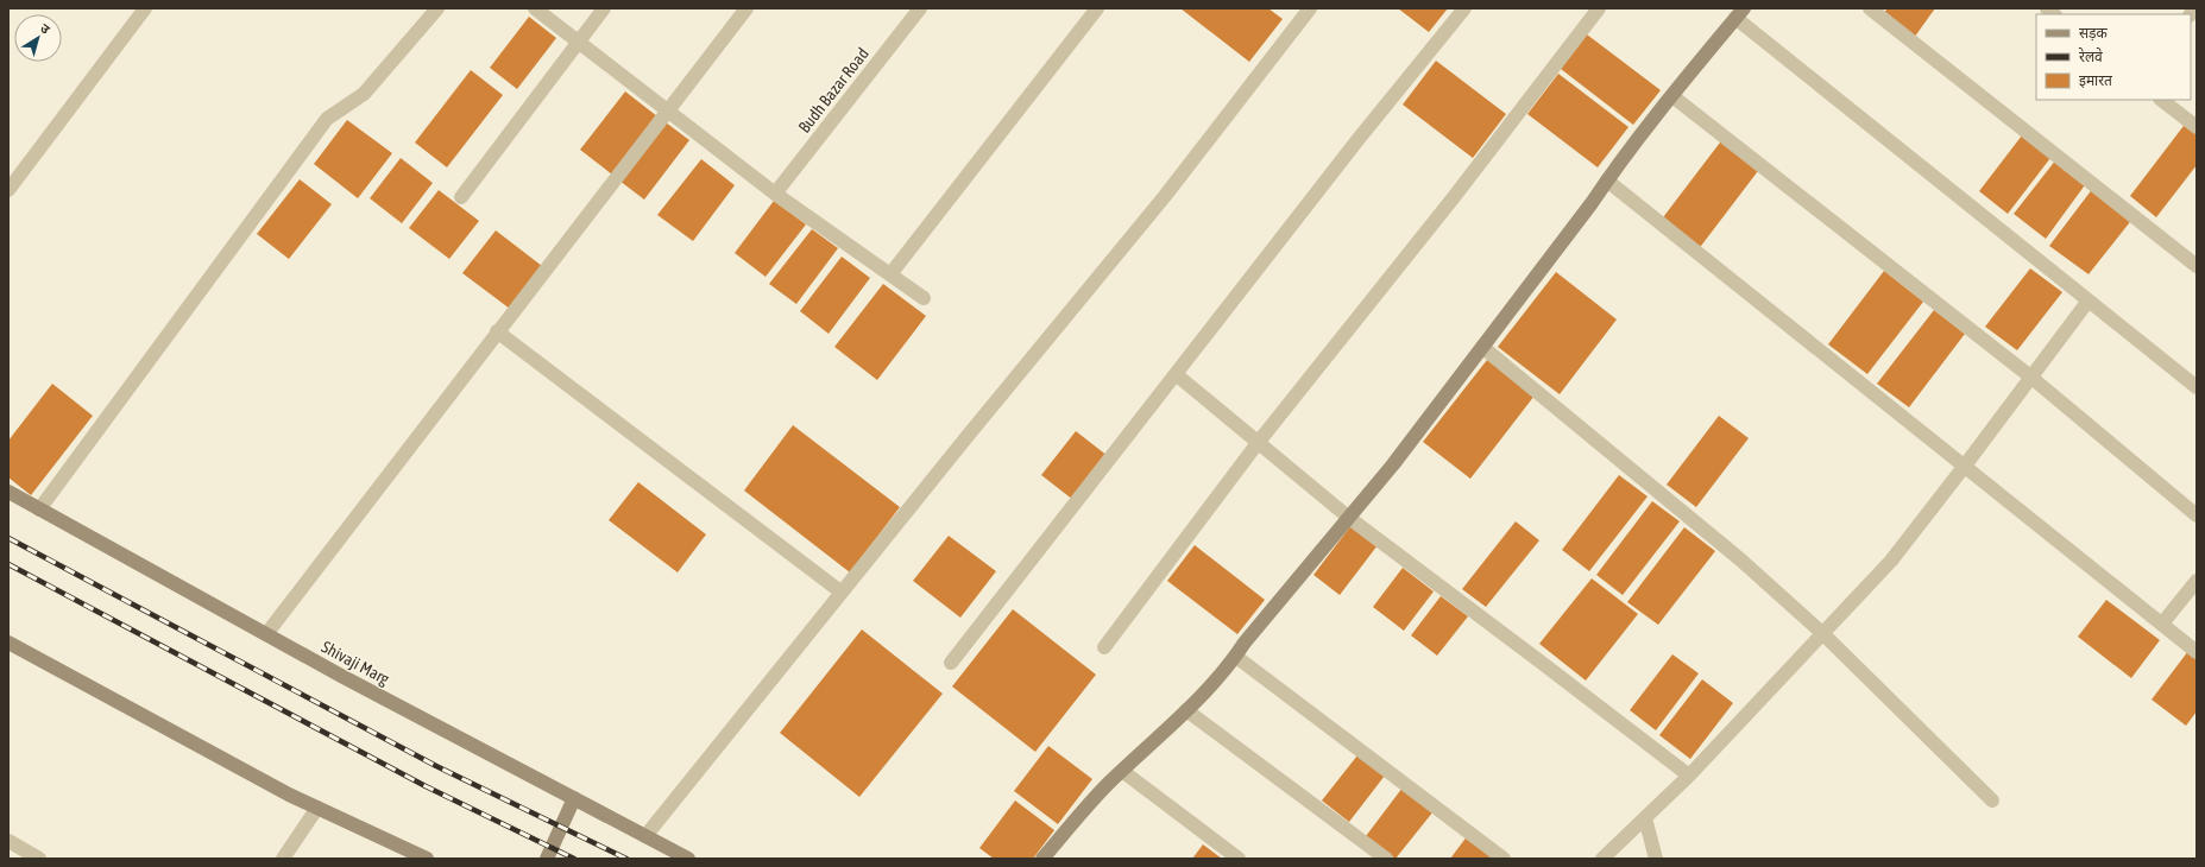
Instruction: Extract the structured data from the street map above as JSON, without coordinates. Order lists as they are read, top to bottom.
{
  "streets": {
    "main road": ["Shivaji Marg"],
    "street": ["Budh Bazar Road"]
  },
  "legend": ["सड़क", "रेलवे", "इमारत"],
  "north": "top right"
}
